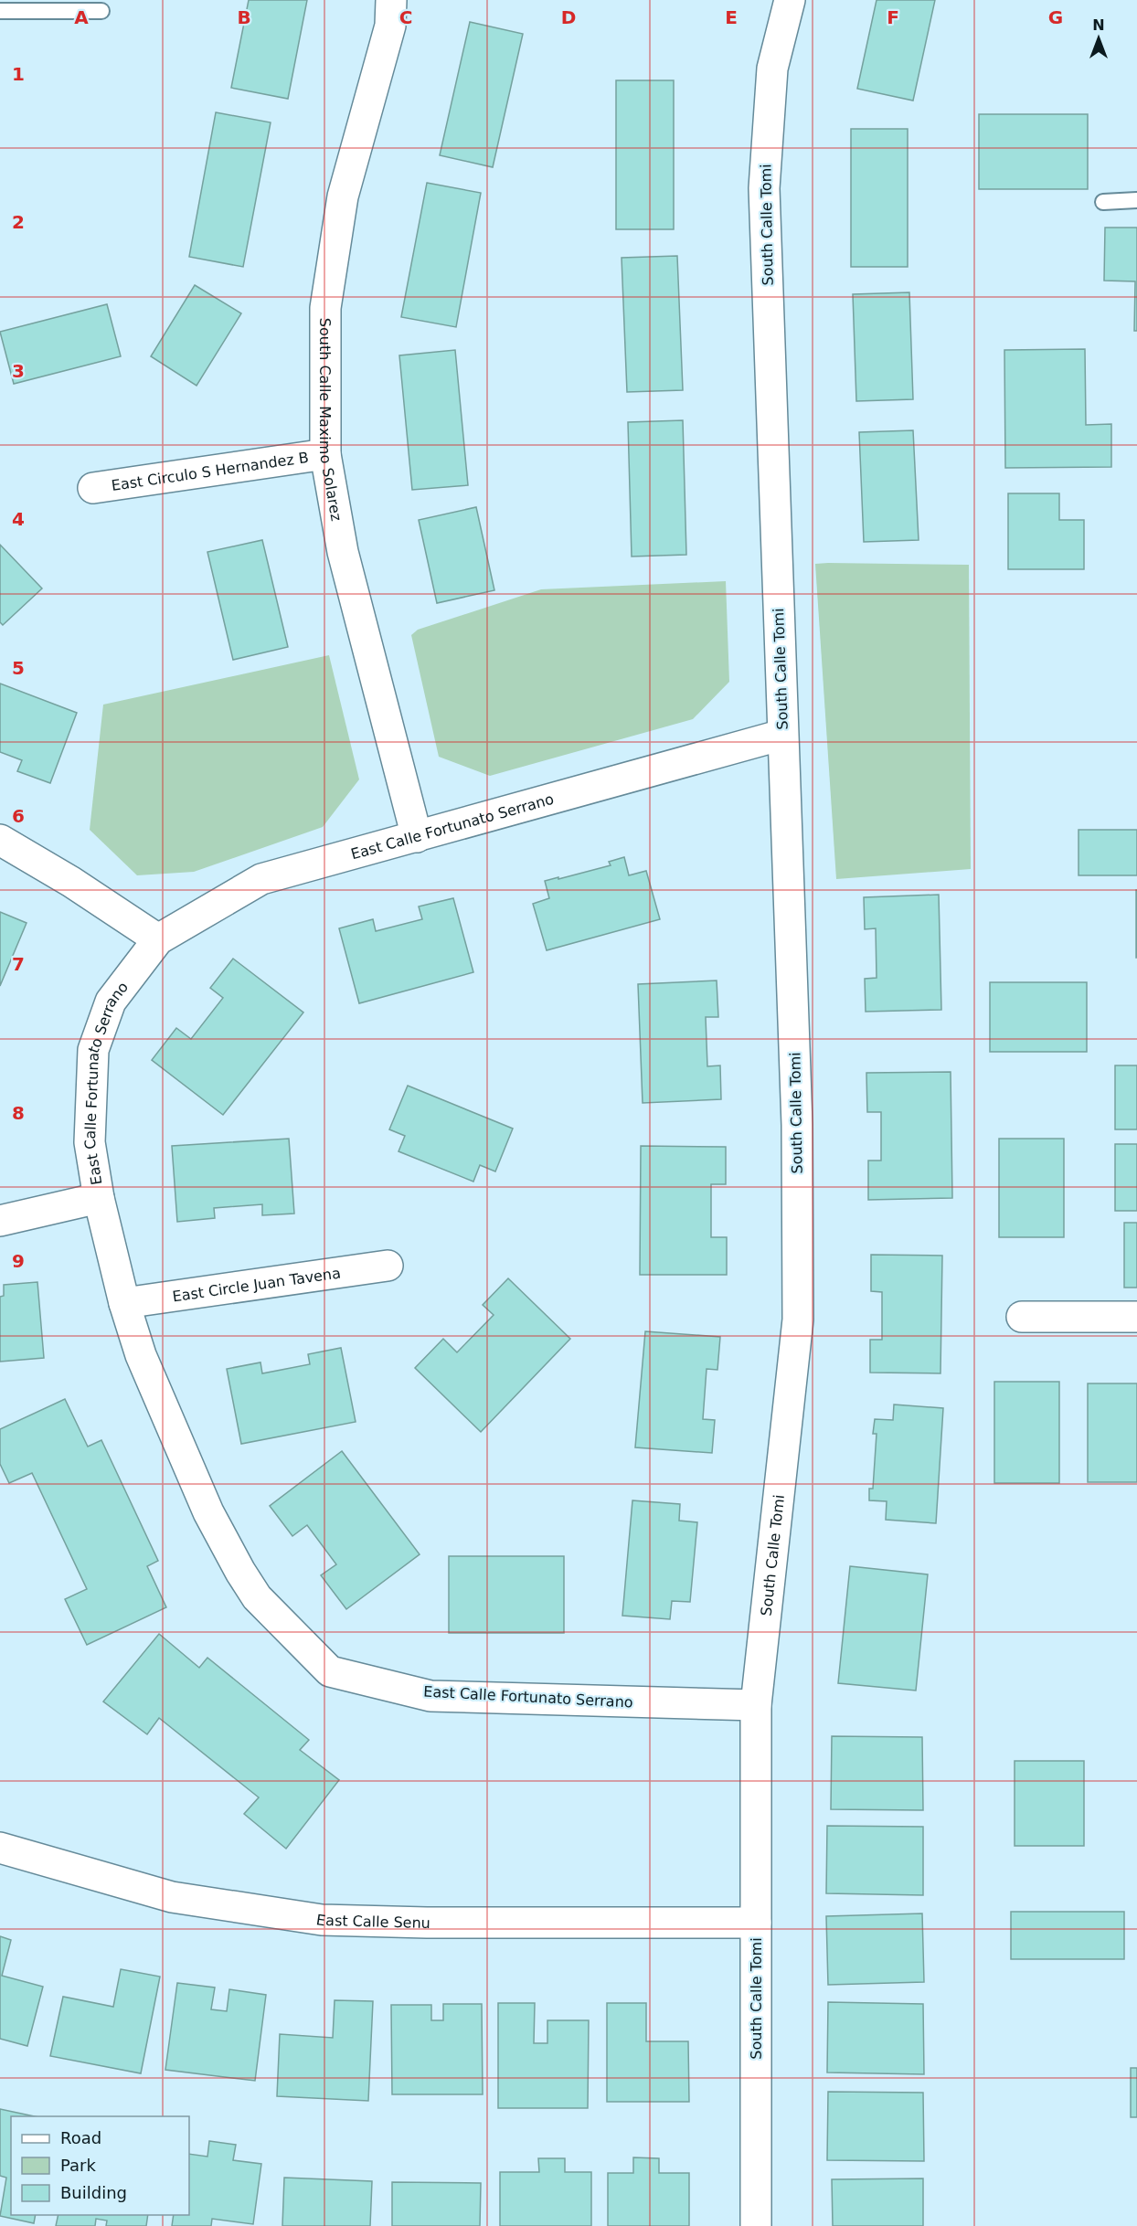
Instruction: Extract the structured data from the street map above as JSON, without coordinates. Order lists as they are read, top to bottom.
{
  "streets": {
    "street": [
      "South Calle Tomi",
      "South Calle Maximo Solarez",
      "East Circulo S Hernandez B",
      "East Calle Fortunato Serrano",
      "East Circle Juan Tavena",
      "East Calle Senu"
    ]
  },
  "crossings": [
    ["South Calle Tomi", "East Calle Fortunato Serrano"],
    ["South Calle Tomi", "East Calle Senu"],
    ["South Calle Maximo Solarez", "East Circulo S Hernandez B"],
    ["South Calle Maximo Solarez", "East Calle Fortunato Serrano"],
    ["East Calle Fortunato Serrano", "East Circle Juan Tavena"]
  ],
  "legend": ["Road", "Park", "Building"],
  "north": "top",
  "grid": {
    "columns": [
      "A",
      "B",
      "C",
      "D",
      "E",
      "F",
      "G"
    ],
    "rows": [
      "1",
      "2",
      "3",
      "4",
      "5",
      "6",
      "7",
      "8",
      "9"
    ]
  }
}
